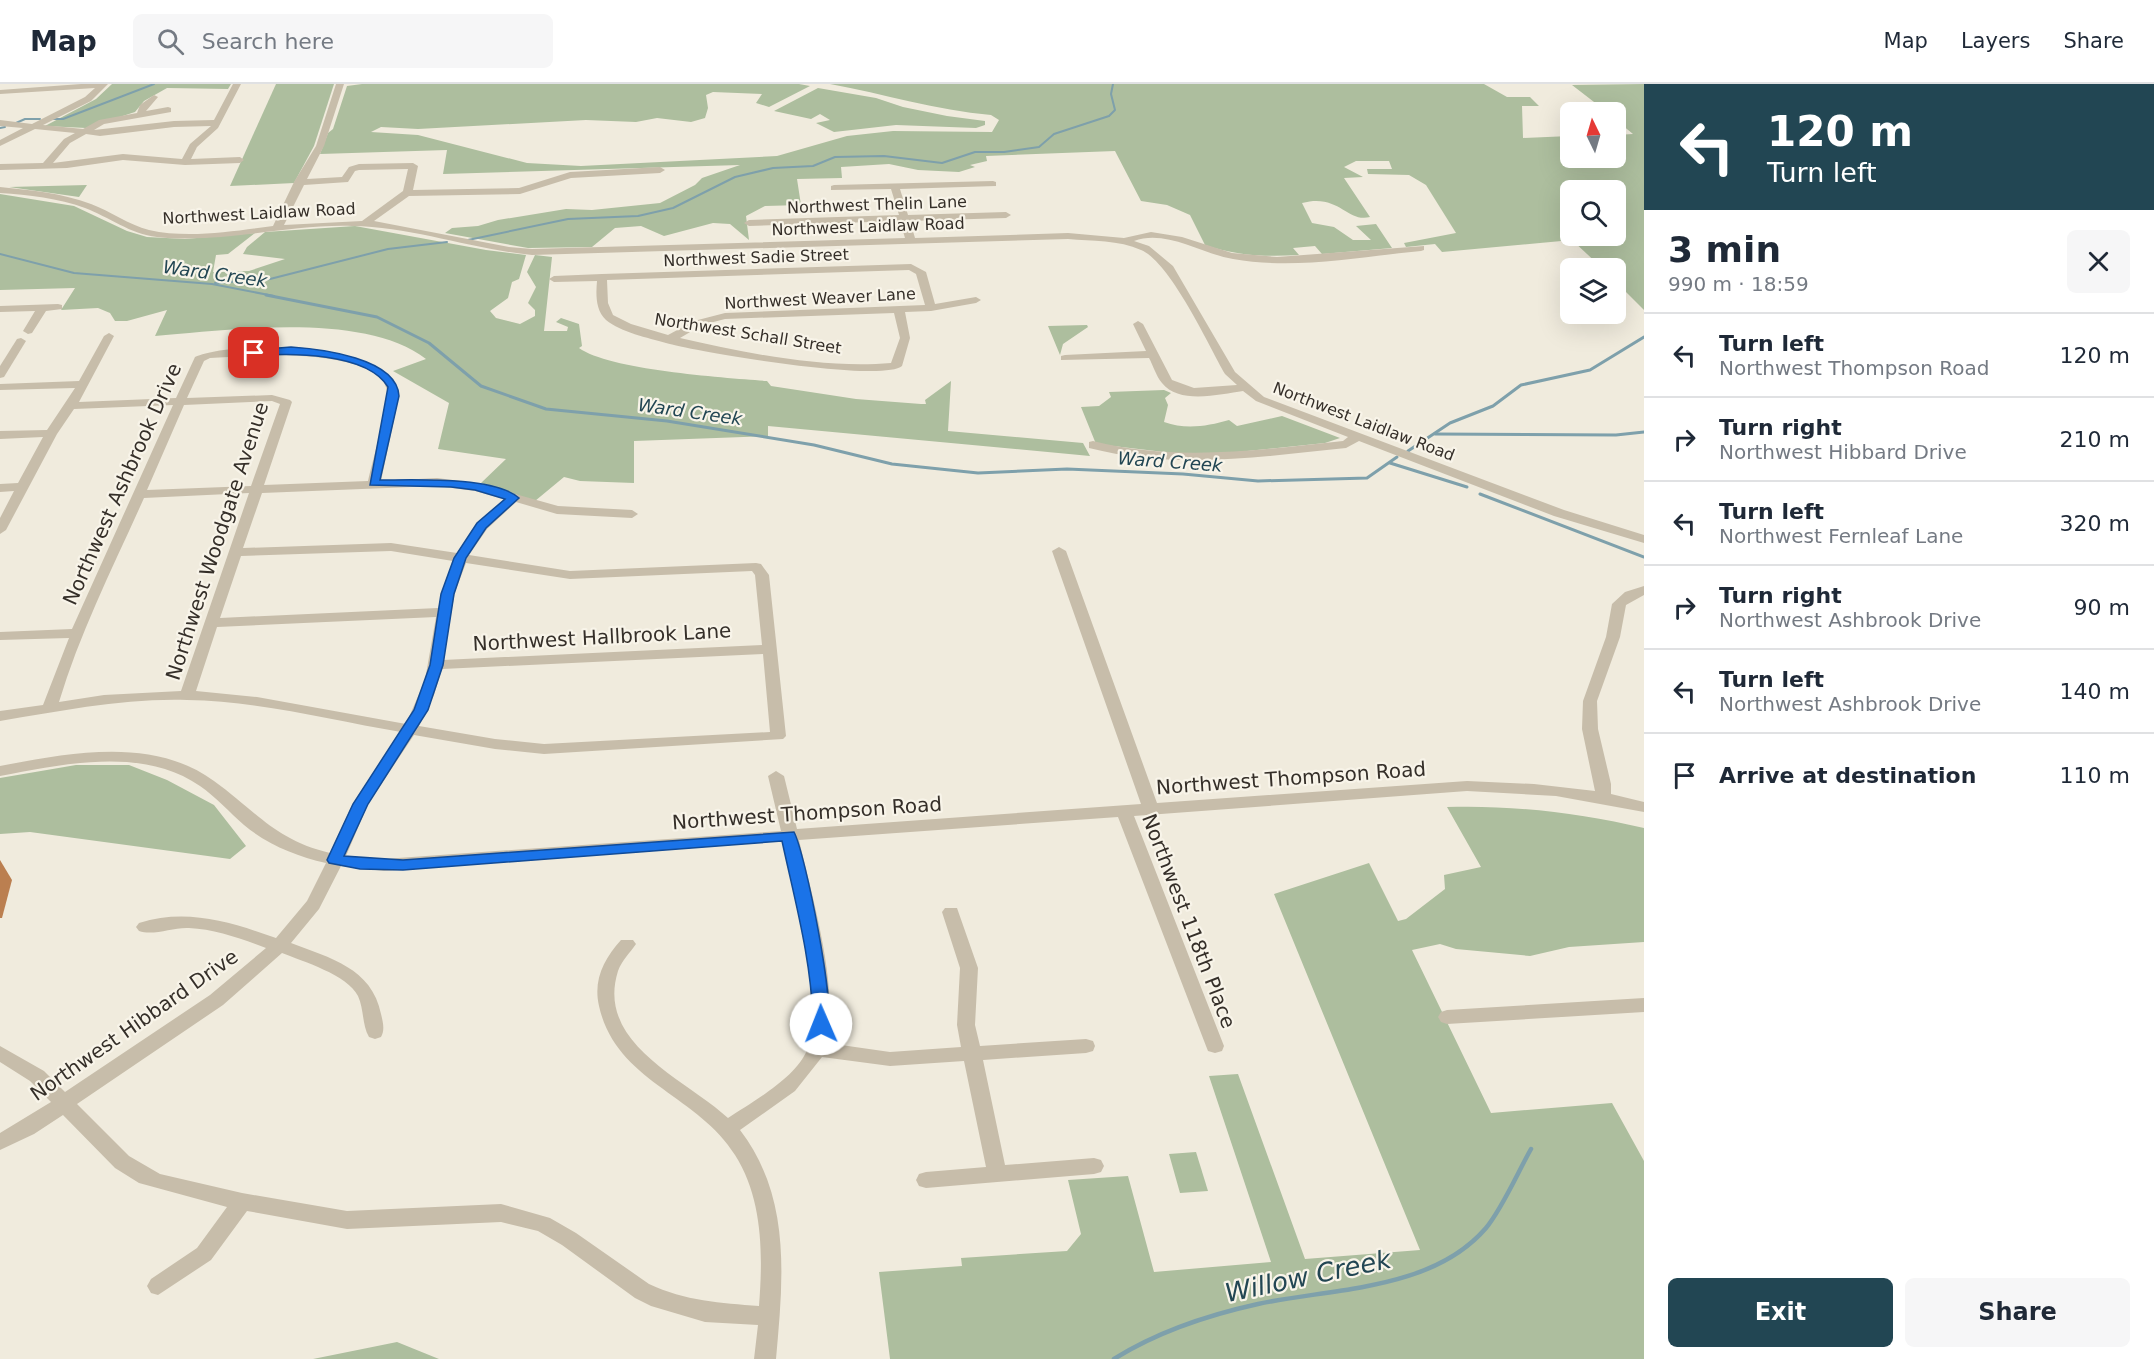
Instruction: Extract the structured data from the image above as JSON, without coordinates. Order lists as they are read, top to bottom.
{
  "streets": {
    "street": [
      "Northwest Thelin Lane",
      "Northwest Laidlaw Road",
      "Northwest Sadie Street",
      "Northwest Weaver Lane",
      "Northwest Schall Street",
      "Northwest Ashbrook Drive",
      "Northwest Woodgate Avenue",
      "Northwest Hallbrook Lane",
      "Northwest Thompson Road",
      "Northwest 118th Place",
      "Northwest Hibbard Drive"
    ]
  },
  "crossings": [
    ["Northwest Sadie Street", "Northwest Weaver Lane"],
    ["Northwest Sadie Street", "Northwest Schall Street"],
    ["Northwest Weaver Lane", "Northwest Schall Street"],
    ["Northwest Ashbrook Drive", "Northwest Woodgate Avenue"],
    ["Northwest Hallbrook Lane", "Northwest Hibbard Drive"],
    ["Northwest Thompson Road", "Northwest 118th Place"],
    ["Northwest Thompson Road", "Northwest Hibbard Drive"]
  ],
  "water": ["Ward Creek", "Willow Creek"],
  "north": "top",
  "page": {
    "header": "Map",
    "search": "Search here",
    "nav": ["Map", "Layers", "Share"],
    "turn": ["120 m", "Turn left"],
    "heading": ["3 min", "990 m · 18:59"],
    "list": [
      {
        "name": "Turn left",
        "note": "Northwest Thompson Road",
        "value": "120 m"
      },
      {
        "name": "Turn right",
        "note": "Northwest Hibbard Drive",
        "value": "210 m"
      },
      {
        "name": "Turn left",
        "note": "Northwest Fernleaf Lane",
        "value": "320 m"
      },
      {
        "name": "Turn right",
        "note": "Northwest Ashbrook Drive",
        "value": "90 m"
      },
      {
        "name": "Turn left",
        "note": "Northwest Ashbrook Drive",
        "value": "140 m"
      },
      {
        "name": "Arrive at destination",
        "value": "110 m"
      }
    ],
    "buttons": ["Exit", "Share"]
  }
}
